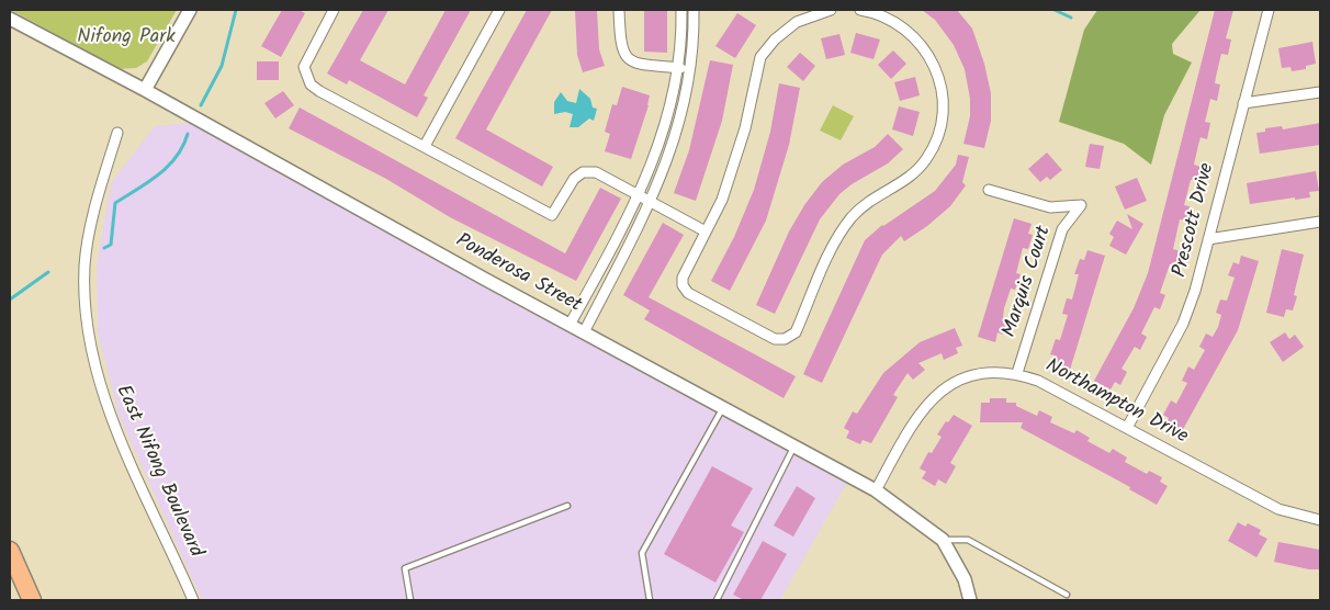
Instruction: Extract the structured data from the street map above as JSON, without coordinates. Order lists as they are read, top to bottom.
{
  "streets": {
    "street": [
      "Prescott Drive",
      "Ponderosa Street",
      "Marquis Court",
      "Northampton Drive",
      "East Nifong Boulevard"
    ]
  },
  "crossings": [
    ["Prescott Drive", "Northampton Drive"],
    ["Ponderosa Street", "Northampton Drive"],
    ["Marquis Court", "Northampton Drive"]
  ],
  "parks": ["Nifong Park"]
}
